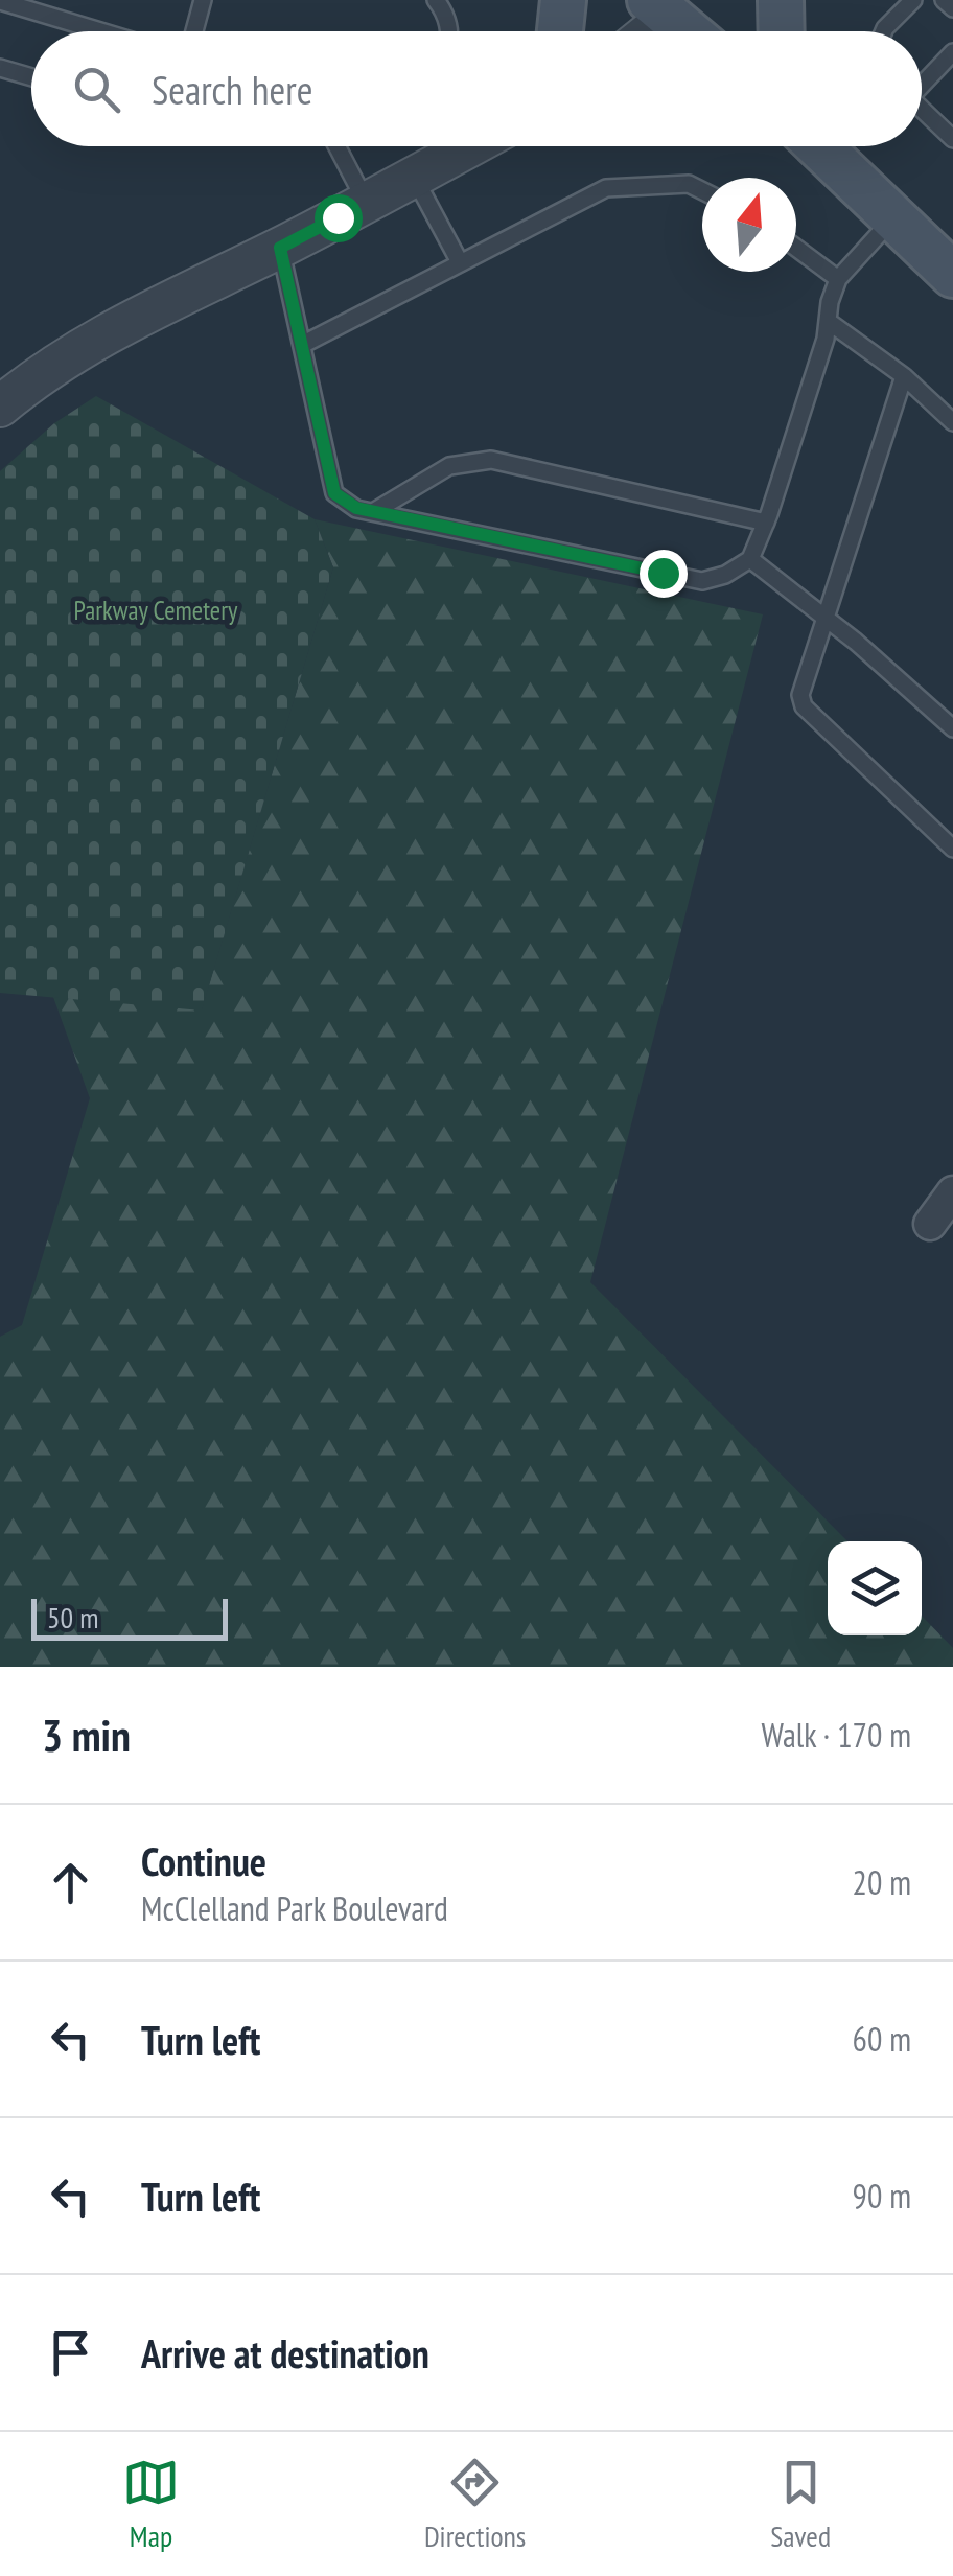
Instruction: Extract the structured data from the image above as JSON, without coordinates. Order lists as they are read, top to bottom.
{
  "parks": ["Parkway Cemetery"],
  "scale_bar": "50 m",
  "north": "top",
  "page": {
    "search": "Search here",
    "scale": "50 m",
    "heading": ["3 min", "Walk · 170 m"],
    "list": [
      ["Continue", "McClelland Park Boulevard", "20 m"],
      ["Turn left", "60 m"],
      ["Turn left", "90 m"],
      "Arrive at destination"
    ],
    "nav": ["Map", "Directions", "Saved"]
  }
}
